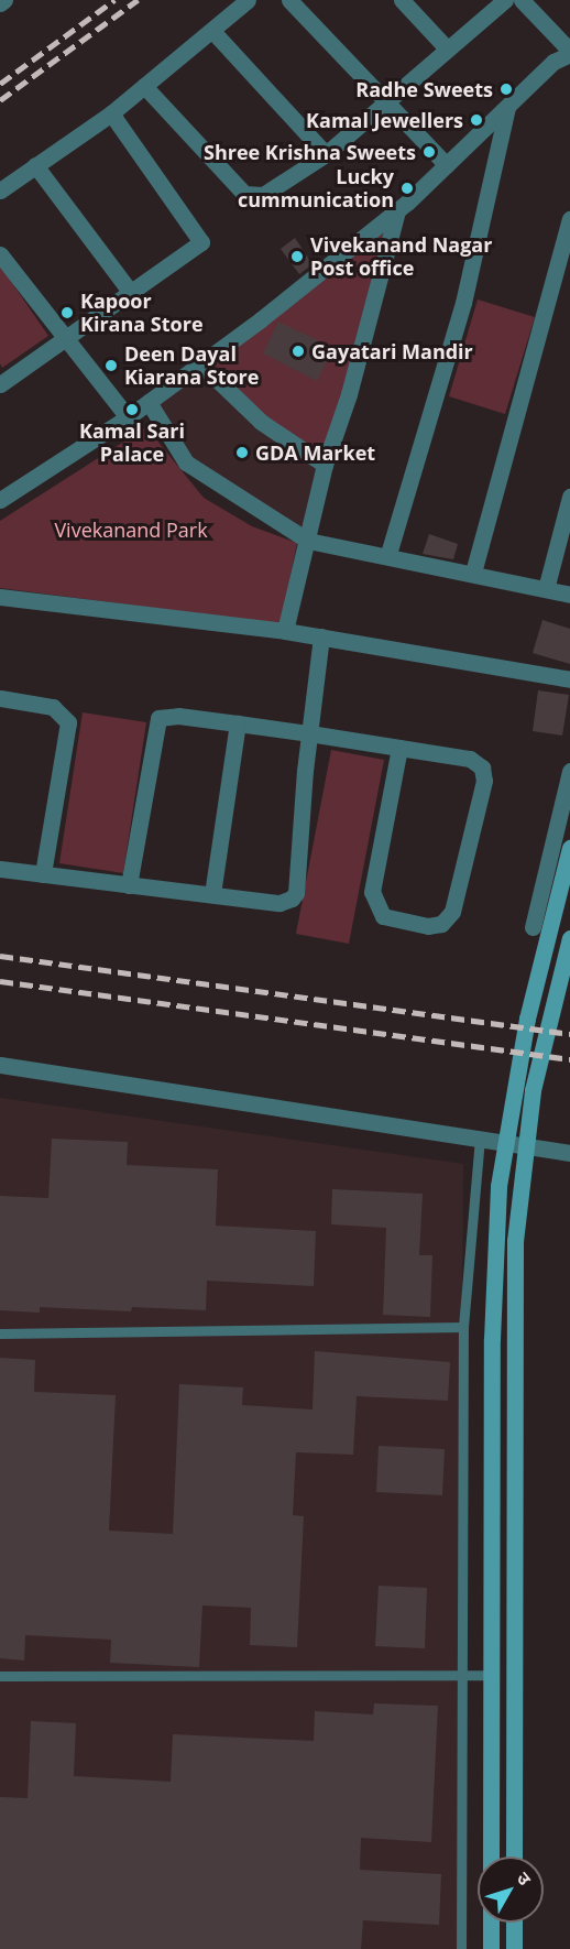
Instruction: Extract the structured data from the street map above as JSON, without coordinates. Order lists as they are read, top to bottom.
{
  "parks": ["Vivekanand Park"],
  "places": [
    "Radhe Sweets",
    "Kamal Jewellers",
    "Shree Krishna Sweets",
    "Lucky cummunication",
    "Vivekanand Nagar Post office",
    "Kapoor Kirana Store",
    "Gayatari Mandir",
    "Deen Dayal Kiarana Store",
    "Kamal Sari Palace",
    "GDA Market"
  ],
  "north": "top right"
}
